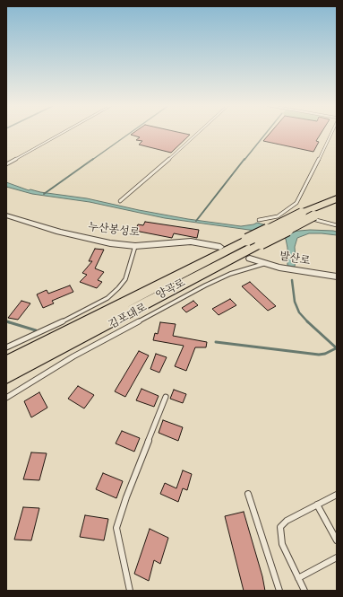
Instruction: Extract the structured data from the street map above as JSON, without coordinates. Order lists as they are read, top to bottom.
{
  "streets": {
    "highway": ["양곡로"],
    "street": ["누산봉성로", "발산로"],
    "lane": ["김포대로"]
  },
  "crossings": [
    ["발산로", "김포대로"]
  ]
}
